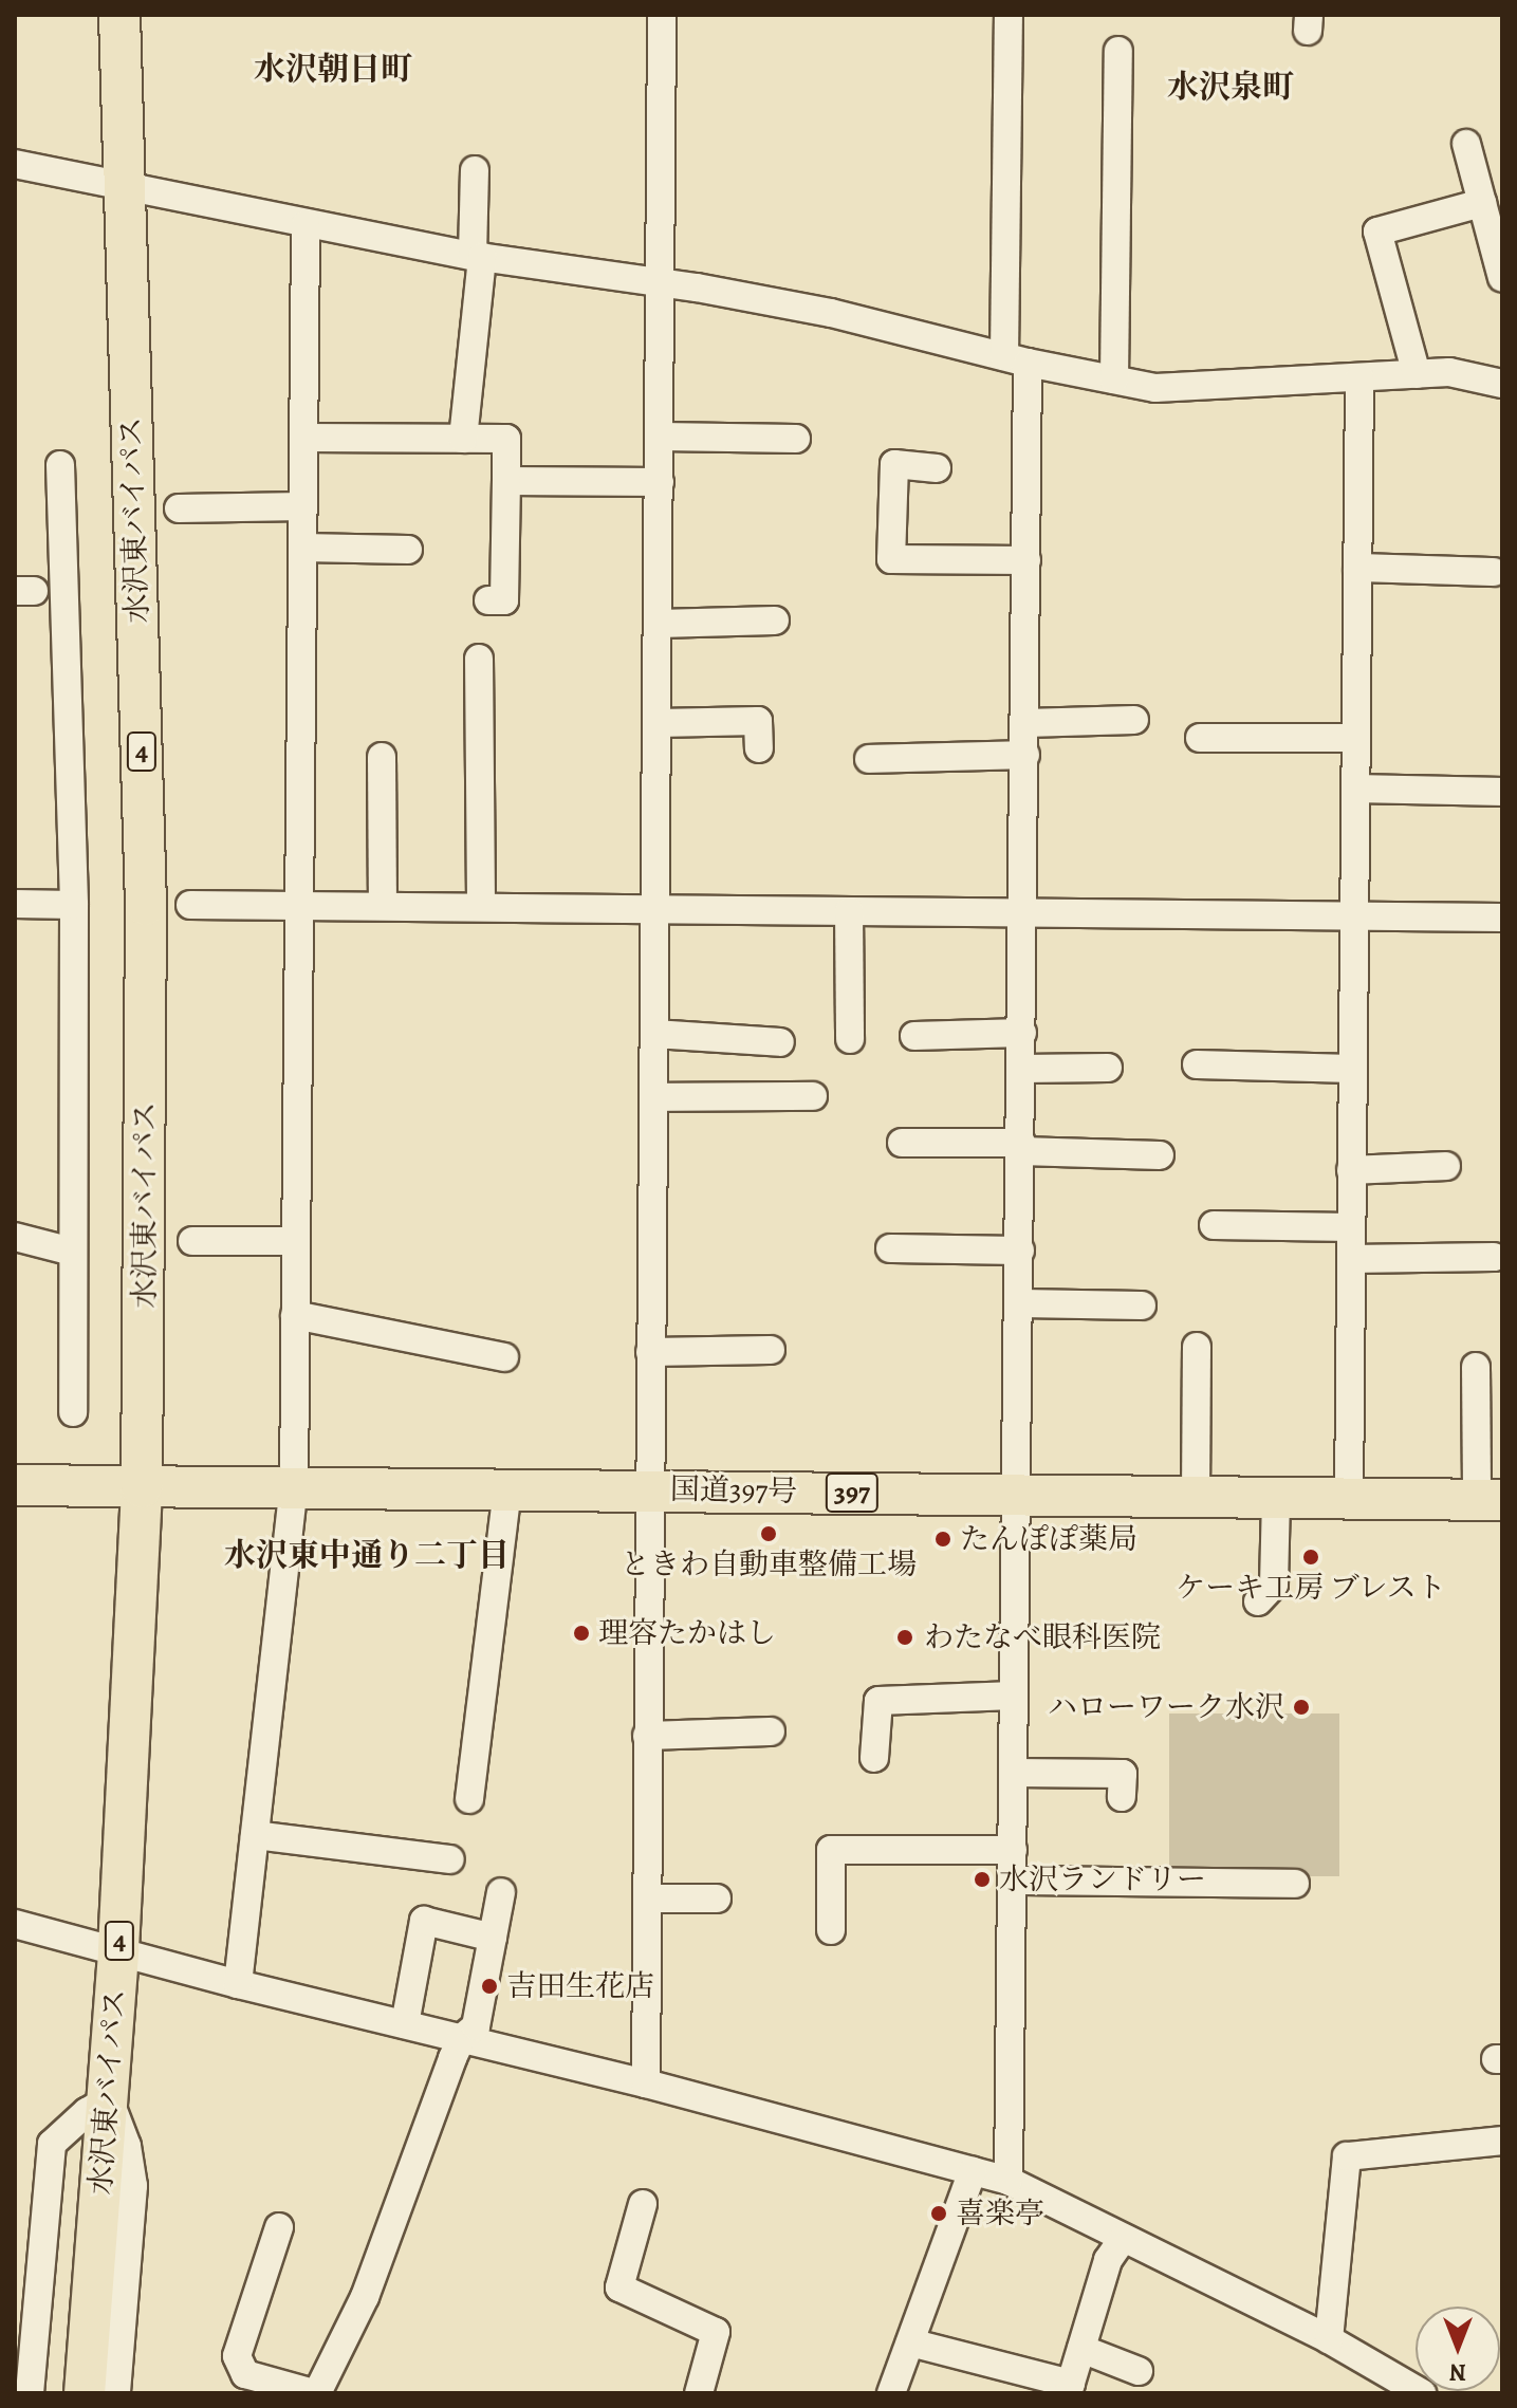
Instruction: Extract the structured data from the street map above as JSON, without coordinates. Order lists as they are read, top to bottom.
{
  "streets": {
    "highway": [
      "水沢東バイパス",
      "4",
      "国道397号",
      "397"
    ]
  },
  "crossings": [
    ["水沢東バイパス", "国道397号"]
  ],
  "districts": ["水沢朝日町", "水沢泉町", "水沢東中通り二丁目"],
  "places": [
    "ときわ自動車整備工場",
    "たんぽぽ薬局",
    "ケーキ工房 ブレスト",
    "理容たかはし",
    "わたなべ眼科医院",
    "ハローワーク水沢",
    "水沢ランドリー",
    "吉田生花店",
    "喜楽亭"
  ],
  "north": "bottom"
}
